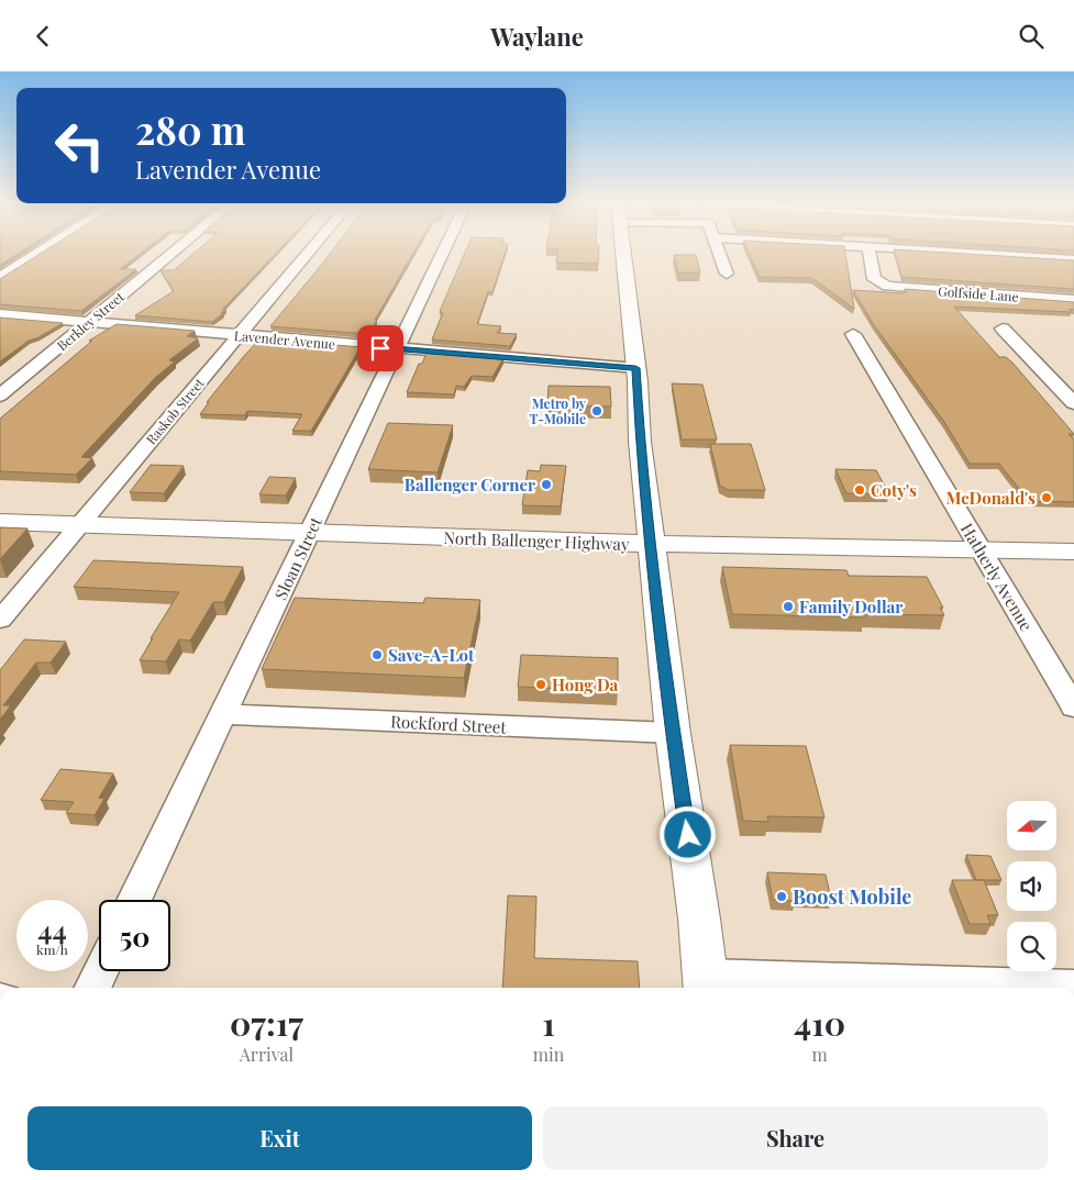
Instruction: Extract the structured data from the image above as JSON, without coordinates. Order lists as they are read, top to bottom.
{
  "streets": {
    "main road": ["North Ballenger Highway"],
    "street": [
      "Golfside Lane",
      "Berkley Street",
      "Lavender Avenue",
      "Raskob Street",
      "Sloan Street",
      "Hatherly Avenue",
      "Rockford Street"
    ]
  },
  "crossings": [
    ["Berkley Street", "Lavender Avenue"],
    ["Lavender Avenue", "Raskob Street"],
    ["Lavender Avenue", "Sloan Street"],
    ["Raskob Street", "North Ballenger Highway"],
    ["North Ballenger Highway", "Sloan Street"],
    ["North Ballenger Highway", "Hatherly Avenue"],
    ["Sloan Street", "Rockford Street"]
  ],
  "places": [
    "Metro by T-Mobile",
    "Ballenger Corner",
    "Coty's",
    "McDonald's",
    "Family Dollar",
    "Save-A-Lot",
    "Hong Da",
    "Boost Mobile"
  ],
  "north": "left",
  "page": {
    "header": "Waylane",
    "turn": ["280 m", "Lavender Avenue"],
    "speed": "44 km/h",
    "limit": "50",
    "eta": [
      "07:17",
      "Arrival",
      "1",
      "min",
      "410",
      "m"
    ],
    "buttons": ["Exit", "Share"]
  }
}
